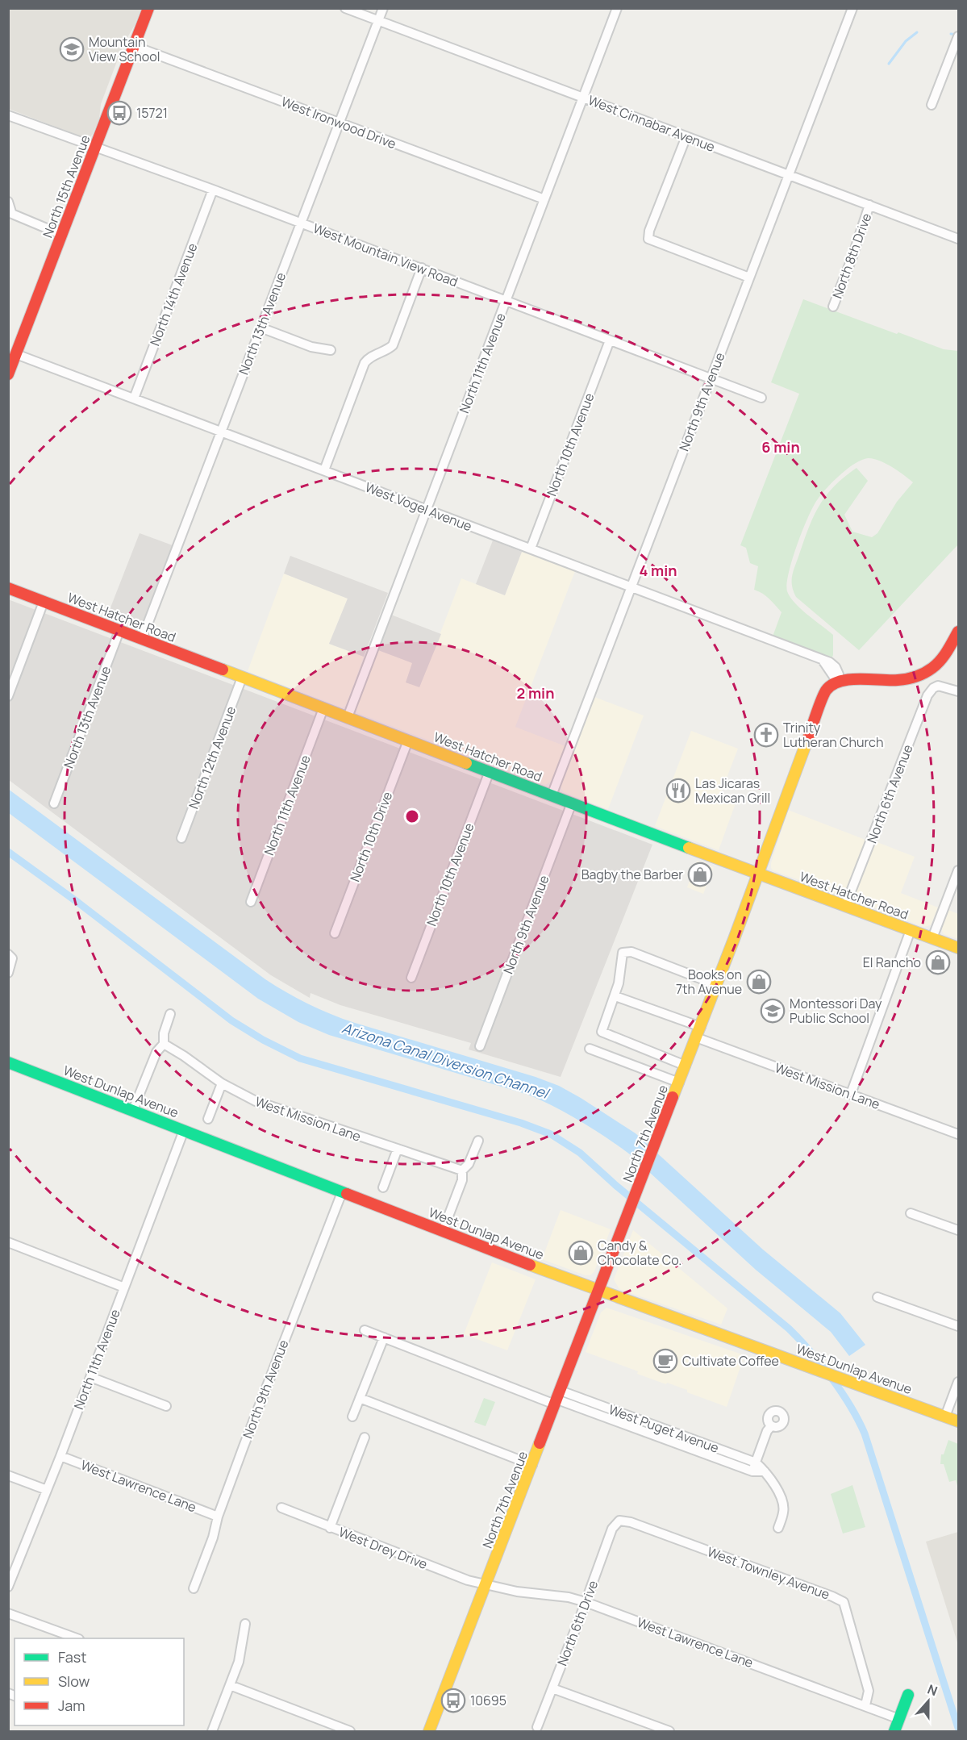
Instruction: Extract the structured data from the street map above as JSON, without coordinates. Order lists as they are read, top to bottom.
{
  "streets": {
    "main road": [
      "North 15th Avenue",
      "West Hatcher Road",
      "West Dunlap Avenue",
      "North 7th Avenue"
    ],
    "street": [
      "West Ironwood Drive",
      "West Cinnabar Avenue",
      "West Mountain View Road",
      "North 8th Drive",
      "North 14th Avenue",
      "North 13th Avenue",
      "North 11th Avenue",
      "North 9th Avenue",
      "North 10th Avenue",
      "West Vogel Avenue",
      "North 12th Avenue",
      "North 6th Avenue",
      "North 10th Drive",
      "West Mission Lane",
      "West Puget Avenue",
      "West Lawrence Lane",
      "West Drey Drive",
      "West Townley Avenue",
      "North 6th Drive"
    ]
  },
  "crossings": [
    ["West Ironwood Drive", "North 15th Avenue"],
    ["West Ironwood Drive", "North 13th Avenue"],
    ["West Ironwood Drive", "North 11th Avenue"],
    ["West Cinnabar Avenue", "North 8th Drive"],
    ["West Cinnabar Avenue", "North 13th Avenue"],
    ["West Cinnabar Avenue", "North 11th Avenue"],
    ["West Cinnabar Avenue", "North 9th Avenue"],
    ["North 15th Avenue", "West Mountain View Road"],
    ["North 15th Avenue", "West Vogel Avenue"],
    ["West Mountain View Road", "North 14th Avenue"],
    ["West Mountain View Road", "North 13th Avenue"],
    ["West Mountain View Road", "North 11th Avenue"],
    ["West Mountain View Road", "North 9th Avenue"],
    ["West Mountain View Road", "North 10th Avenue"],
    ["North 14th Avenue", "West Vogel Avenue"],
    ["North 13th Avenue", "West Vogel Avenue"],
    ["North 13th Avenue", "West Hatcher Road"],
    ["North 11th Avenue", "West Vogel Avenue"],
    ["North 11th Avenue", "West Hatcher Road"],
    ["North 11th Avenue", "West Dunlap Avenue"],
    ["North 11th Avenue", "West Lawrence Lane"],
    ["North 9th Avenue", "West Vogel Avenue"],
    ["North 9th Avenue", "West Hatcher Road"],
    ["North 9th Avenue", "West Dunlap Avenue"],
    ["North 9th Avenue", "West Lawrence Lane"],
    ["North 10th Avenue", "West Vogel Avenue"],
    ["North 10th Avenue", "West Hatcher Road"],
    ["West Vogel Avenue", "North 7th Avenue"],
    ["West Hatcher Road", "North 12th Avenue"],
    ["West Hatcher Road", "North 6th Avenue"],
    ["West Hatcher Road", "North 10th Drive"],
    ["West Hatcher Road", "North 7th Avenue"],
    ["West Mission Lane", "North 7th Avenue"],
    ["West Dunlap Avenue", "North 7th Avenue"],
    ["North 7th Avenue", "West Puget Avenue"],
    ["North 7th Avenue", "West Lawrence Lane"],
    ["North 7th Avenue", "West Drey Drive"],
    ["West Lawrence Lane", "West Drey Drive"],
    ["West Lawrence Lane", "West Townley Avenue"],
    ["West Lawrence Lane", "North 6th Drive"],
    ["West Townley Avenue", "North 6th Drive"]
  ],
  "water": ["Arizona Canal Diversion Channel"],
  "places": {
    "school or university": ["Mountain View School", "Montessori Day Public School"],
    "bus stop": ["15721", "10695"],
    "church": ["Trinity Lutheran Church"],
    "restaurant": ["Las Jicaras Mexican Grill"],
    "shop": [
      "Bagby the Barber",
      "El Rancho",
      "Books on 7th Avenue",
      "Candy & Chocolate Co."
    ],
    "cafe": ["Cultivate Coffee"]
  },
  "legend": ["Fast", "Slow", "Jam"],
  "north": "top",
  "rings": ["6 min", "4 min", "2 min"]
}
